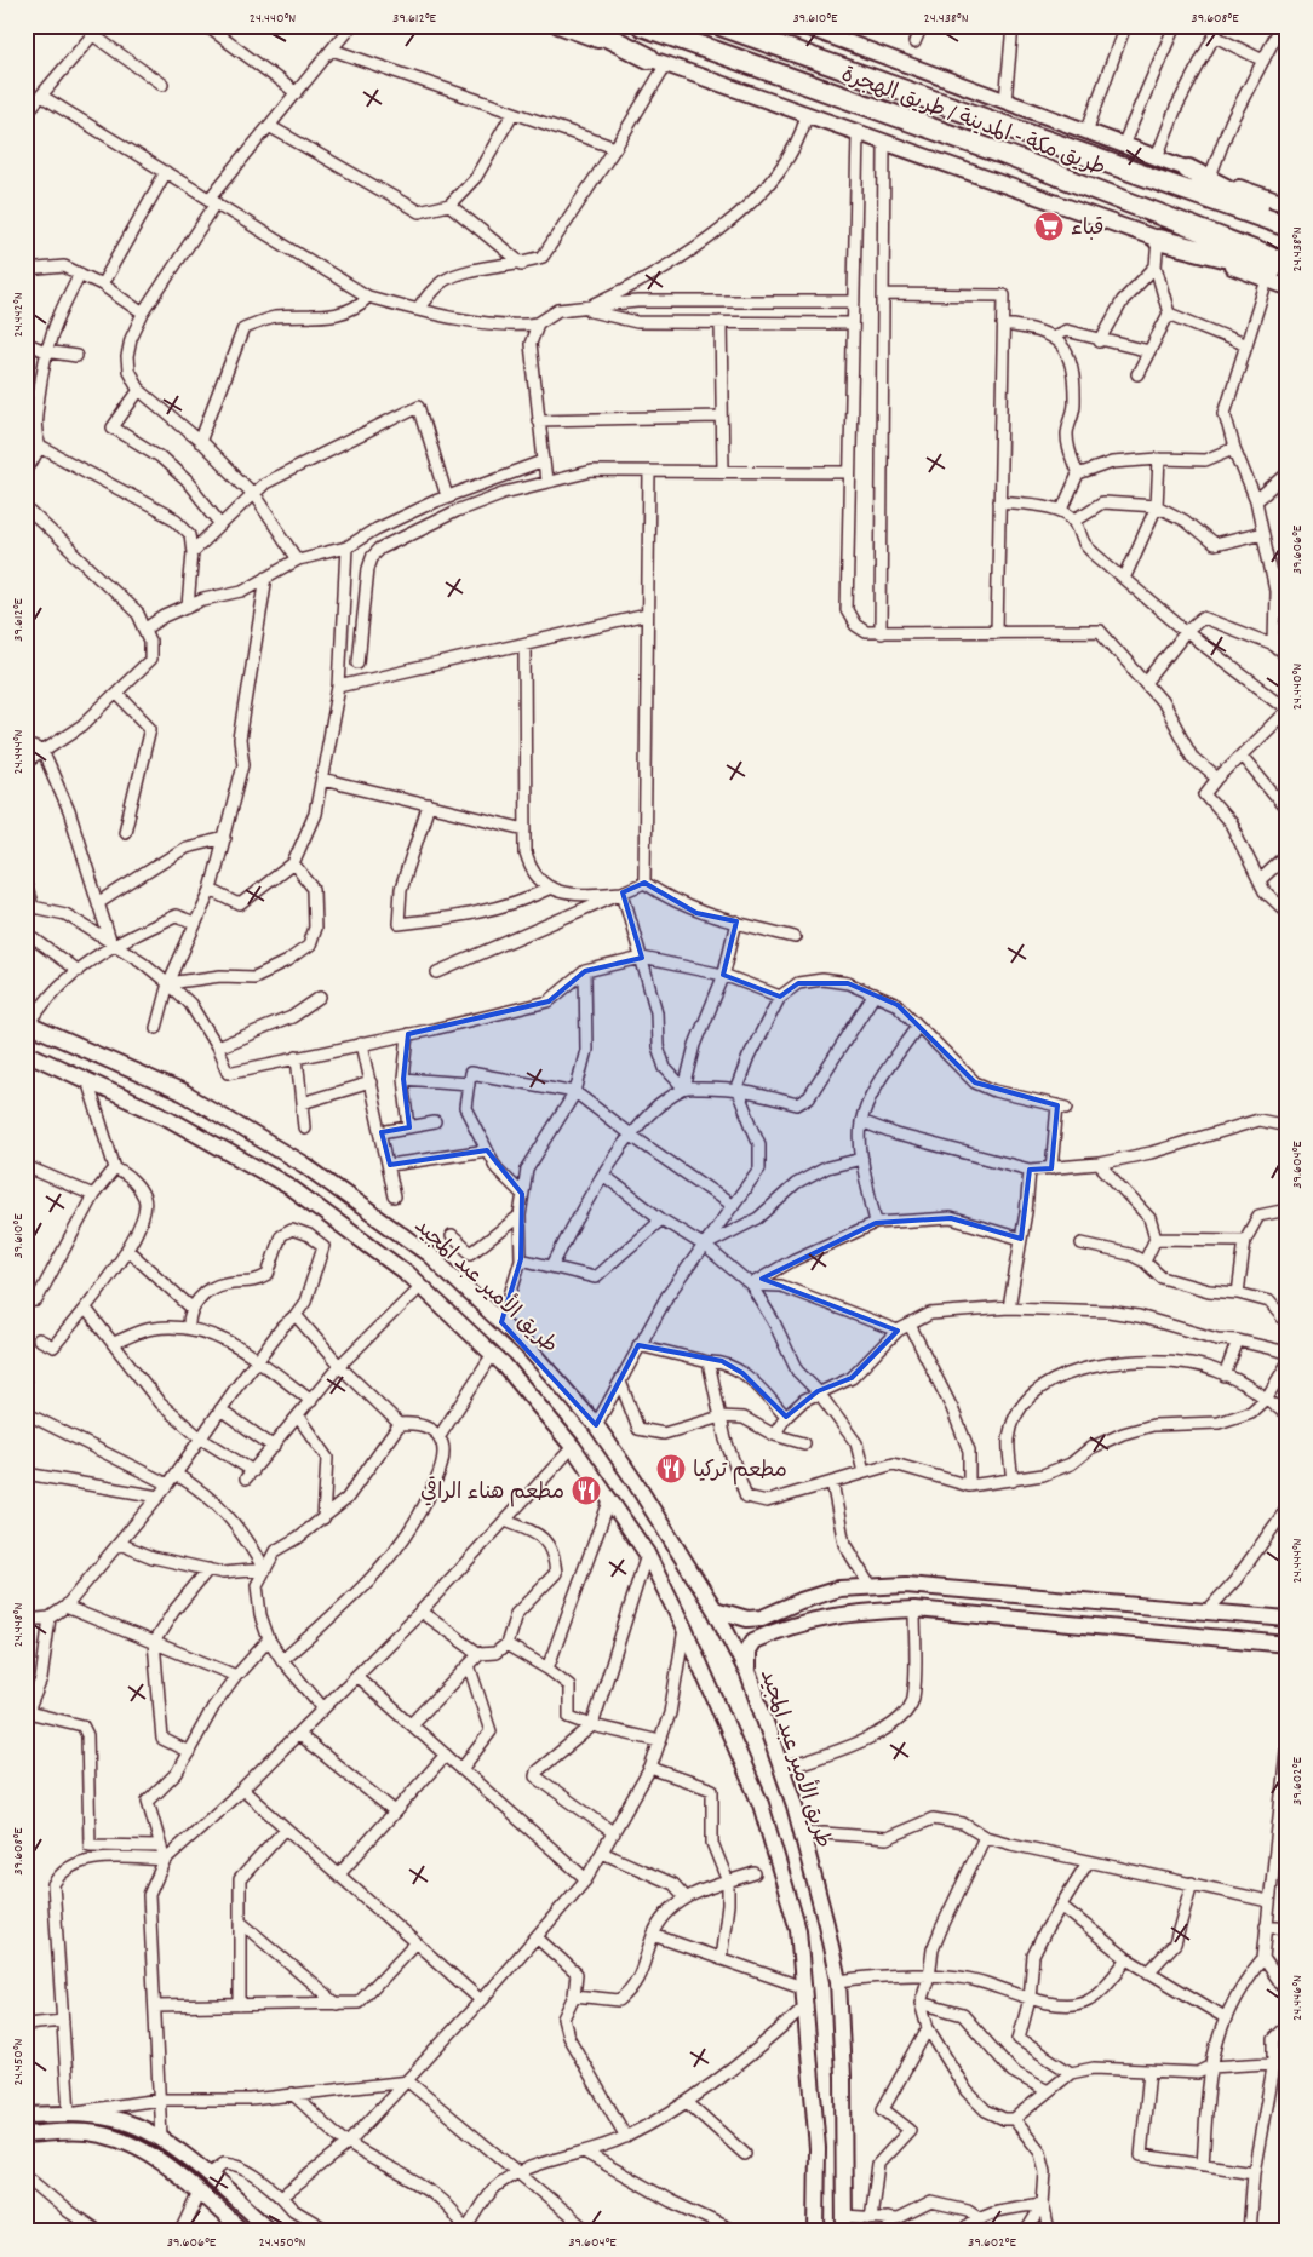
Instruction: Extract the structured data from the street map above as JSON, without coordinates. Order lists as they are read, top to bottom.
{
  "streets": {
    "highway": ["طريق مكة - المدينة / طريق الهجرة"],
    "main road": ["طريق الأمير عبد المجيد"]
  },
  "places": {
    "supermarket": ["قباء"],
    "restaurant": ["مطعم تركيا", "مطعم هناء الراقي"]
  },
  "coordinates": [
    "24.440°N",
    "39.612°E",
    "39.610°E",
    "24.438°N",
    "39.608°E",
    "24.442°N",
    "39.606°E",
    "24.444°N",
    "39.604°E",
    "24.448°N",
    "39.602°E",
    "24.446°N",
    "24.450°N"
  ]
}
